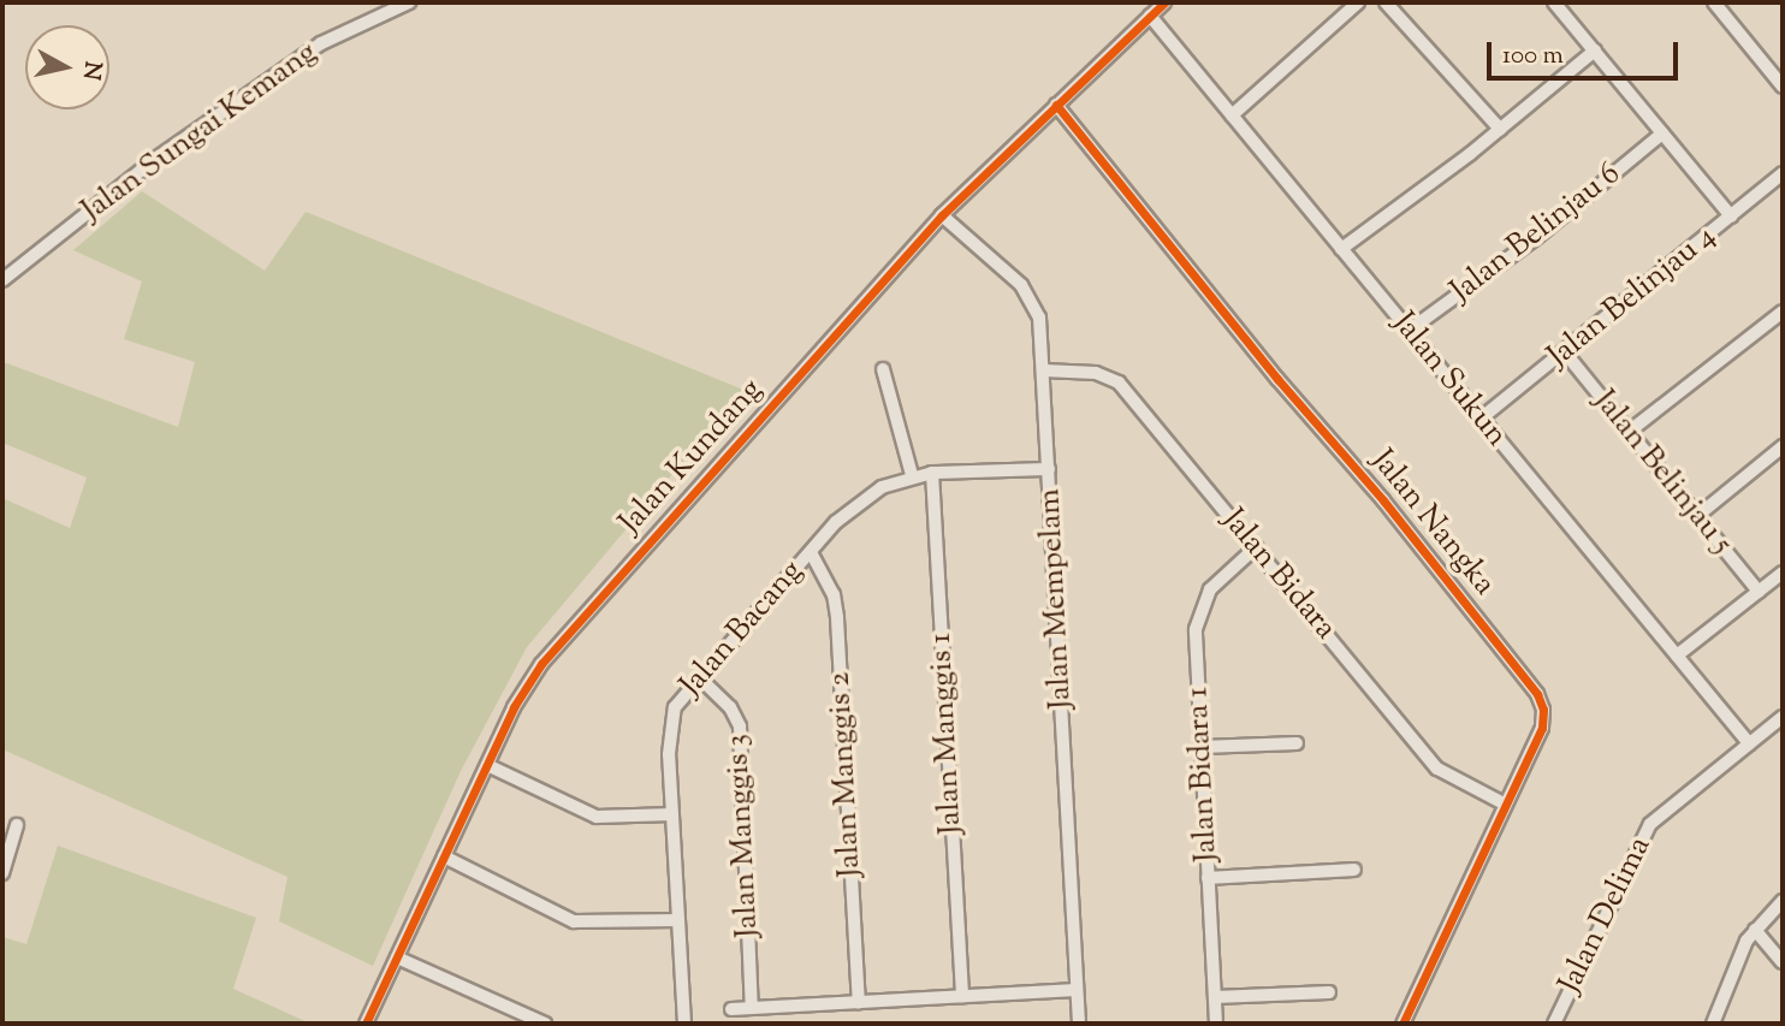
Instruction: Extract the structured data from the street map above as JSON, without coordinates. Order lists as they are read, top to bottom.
{
  "streets": {
    "street": [
      "Jalan Sungai Kemang",
      "Jalan Belinjau 6",
      "Jalan Belinjau 4",
      "Jalan Sukun",
      "Jalan Kundang",
      "Jalan Belinjau 5",
      "Jalan Nangka",
      "Jalan Bidara",
      "Jalan Mempelam",
      "Jalan Bacang",
      "Jalan Manggis 1",
      "Jalan Manggis 2",
      "Jalan Bidara 1",
      "Jalan Manggis 3",
      "Jalan Delima"
    ]
  },
  "crossings": [
    ["Jalan Belinjau 6", "Jalan Sukun"],
    ["Jalan Belinjau 4", "Jalan Sukun"],
    ["Jalan Belinjau 4", "Jalan Belinjau 5"],
    ["Jalan Sukun", "Jalan Kundang"],
    ["Jalan Sukun", "Jalan Delima"],
    ["Jalan Kundang", "Jalan Nangka"],
    ["Jalan Kundang", "Jalan Mempelam"],
    ["Jalan Nangka", "Jalan Bidara"],
    ["Jalan Bidara", "Jalan Mempelam"],
    ["Jalan Bidara", "Jalan Bidara 1"],
    ["Jalan Mempelam", "Jalan Bacang"],
    ["Jalan Bacang", "Jalan Manggis 1"],
    ["Jalan Bacang", "Jalan Manggis 2"],
    ["Jalan Bacang", "Jalan Manggis 3"]
  ],
  "scale_bar": "100 m",
  "north": "right"
}
